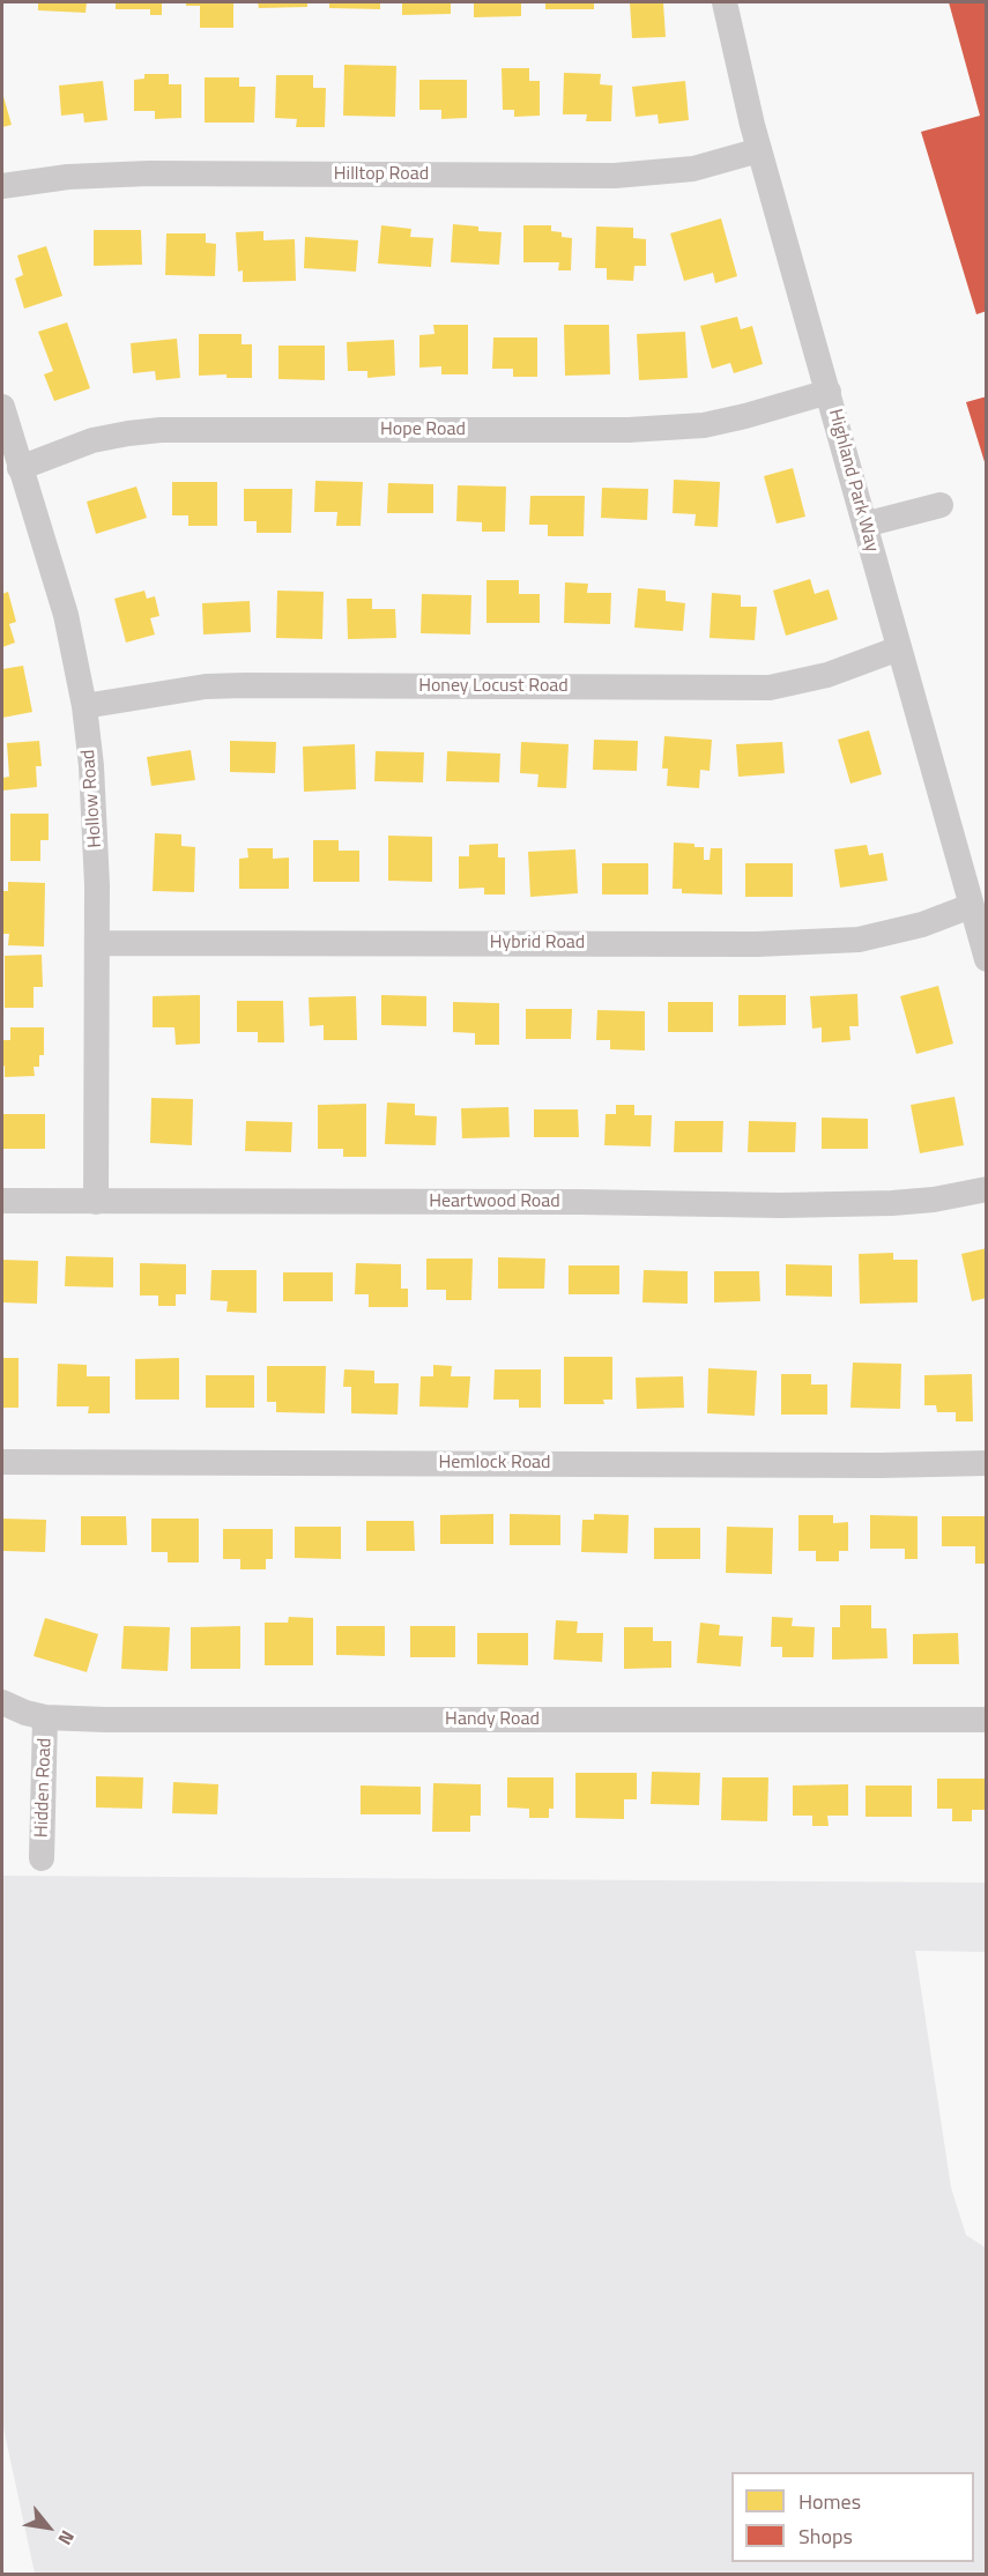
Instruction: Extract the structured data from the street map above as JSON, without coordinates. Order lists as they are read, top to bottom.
{
  "streets": {
    "street": [
      "Hilltop Road",
      "Hope Road",
      "Highland Park Way",
      "Honey Locust Road",
      "Hollow Road",
      "Hybrid Road",
      "Heartwood Road",
      "Hemlock Road",
      "Handy Road",
      "Hidden Road"
    ]
  },
  "crossings": [
    ["Hilltop Road", "Highland Park Way"],
    ["Hope Road", "Highland Park Way"],
    ["Hope Road", "Hollow Road"],
    ["Highland Park Way", "Honey Locust Road"],
    ["Highland Park Way", "Hybrid Road"],
    ["Honey Locust Road", "Hollow Road"],
    ["Hollow Road", "Hybrid Road"],
    ["Hollow Road", "Heartwood Road"],
    ["Handy Road", "Hidden Road"]
  ],
  "legend": ["Homes", "Shops"],
  "north": "bottom right"
}
